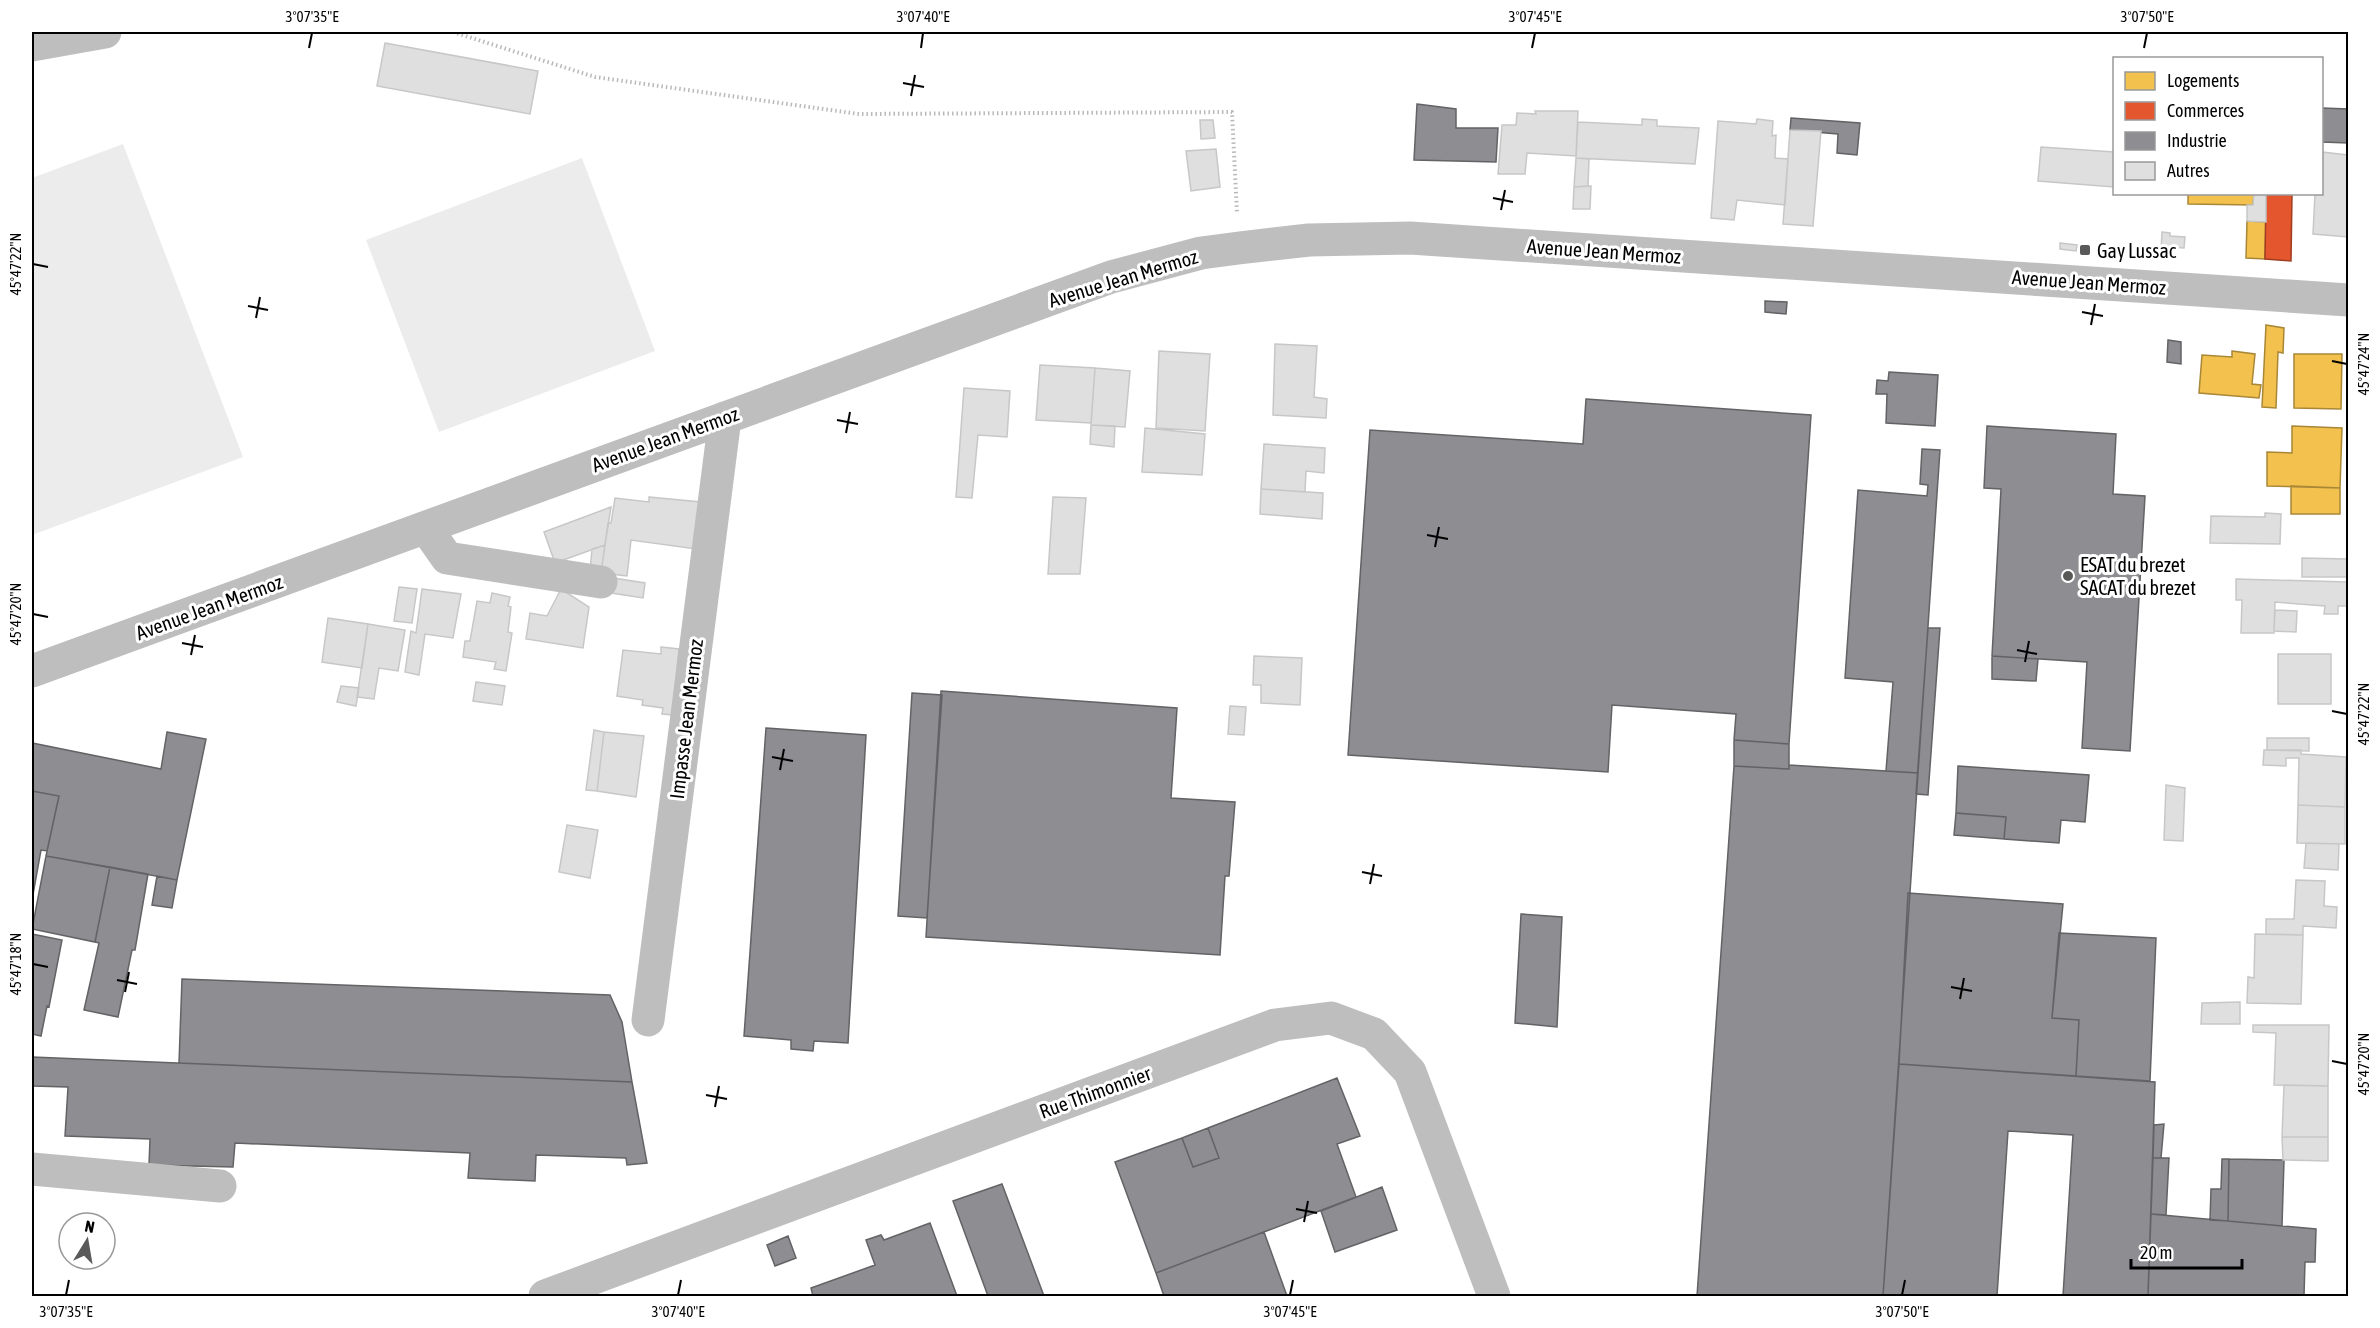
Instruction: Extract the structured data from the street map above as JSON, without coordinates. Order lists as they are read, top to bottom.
{
  "streets": {
    "main road": ["Avenue Jean Mermoz", "Impasse Jean Mermoz", "Rue Thimonnier"]
  },
  "crossings": [
    ["Avenue Jean Mermoz", "Impasse Jean Mermoz"]
  ],
  "places": {
    "transit": ["Gay Lussac"],
    "other": ["ESAT du brezet SACAT du brezet"]
  },
  "legend": [
    "Logements",
    "Commerces",
    "Industrie",
    "Autres"
  ],
  "scale_bar": "20 m",
  "north": "top",
  "coordinates": [
    "3°07'35\"E",
    "3°07'40\"E",
    "3°07'45\"E",
    "3°07'50\"E",
    "45°47'22\"N",
    "45°47'24\"N",
    "45°47'20\"N",
    "45°47'18\"N"
  ]
}
